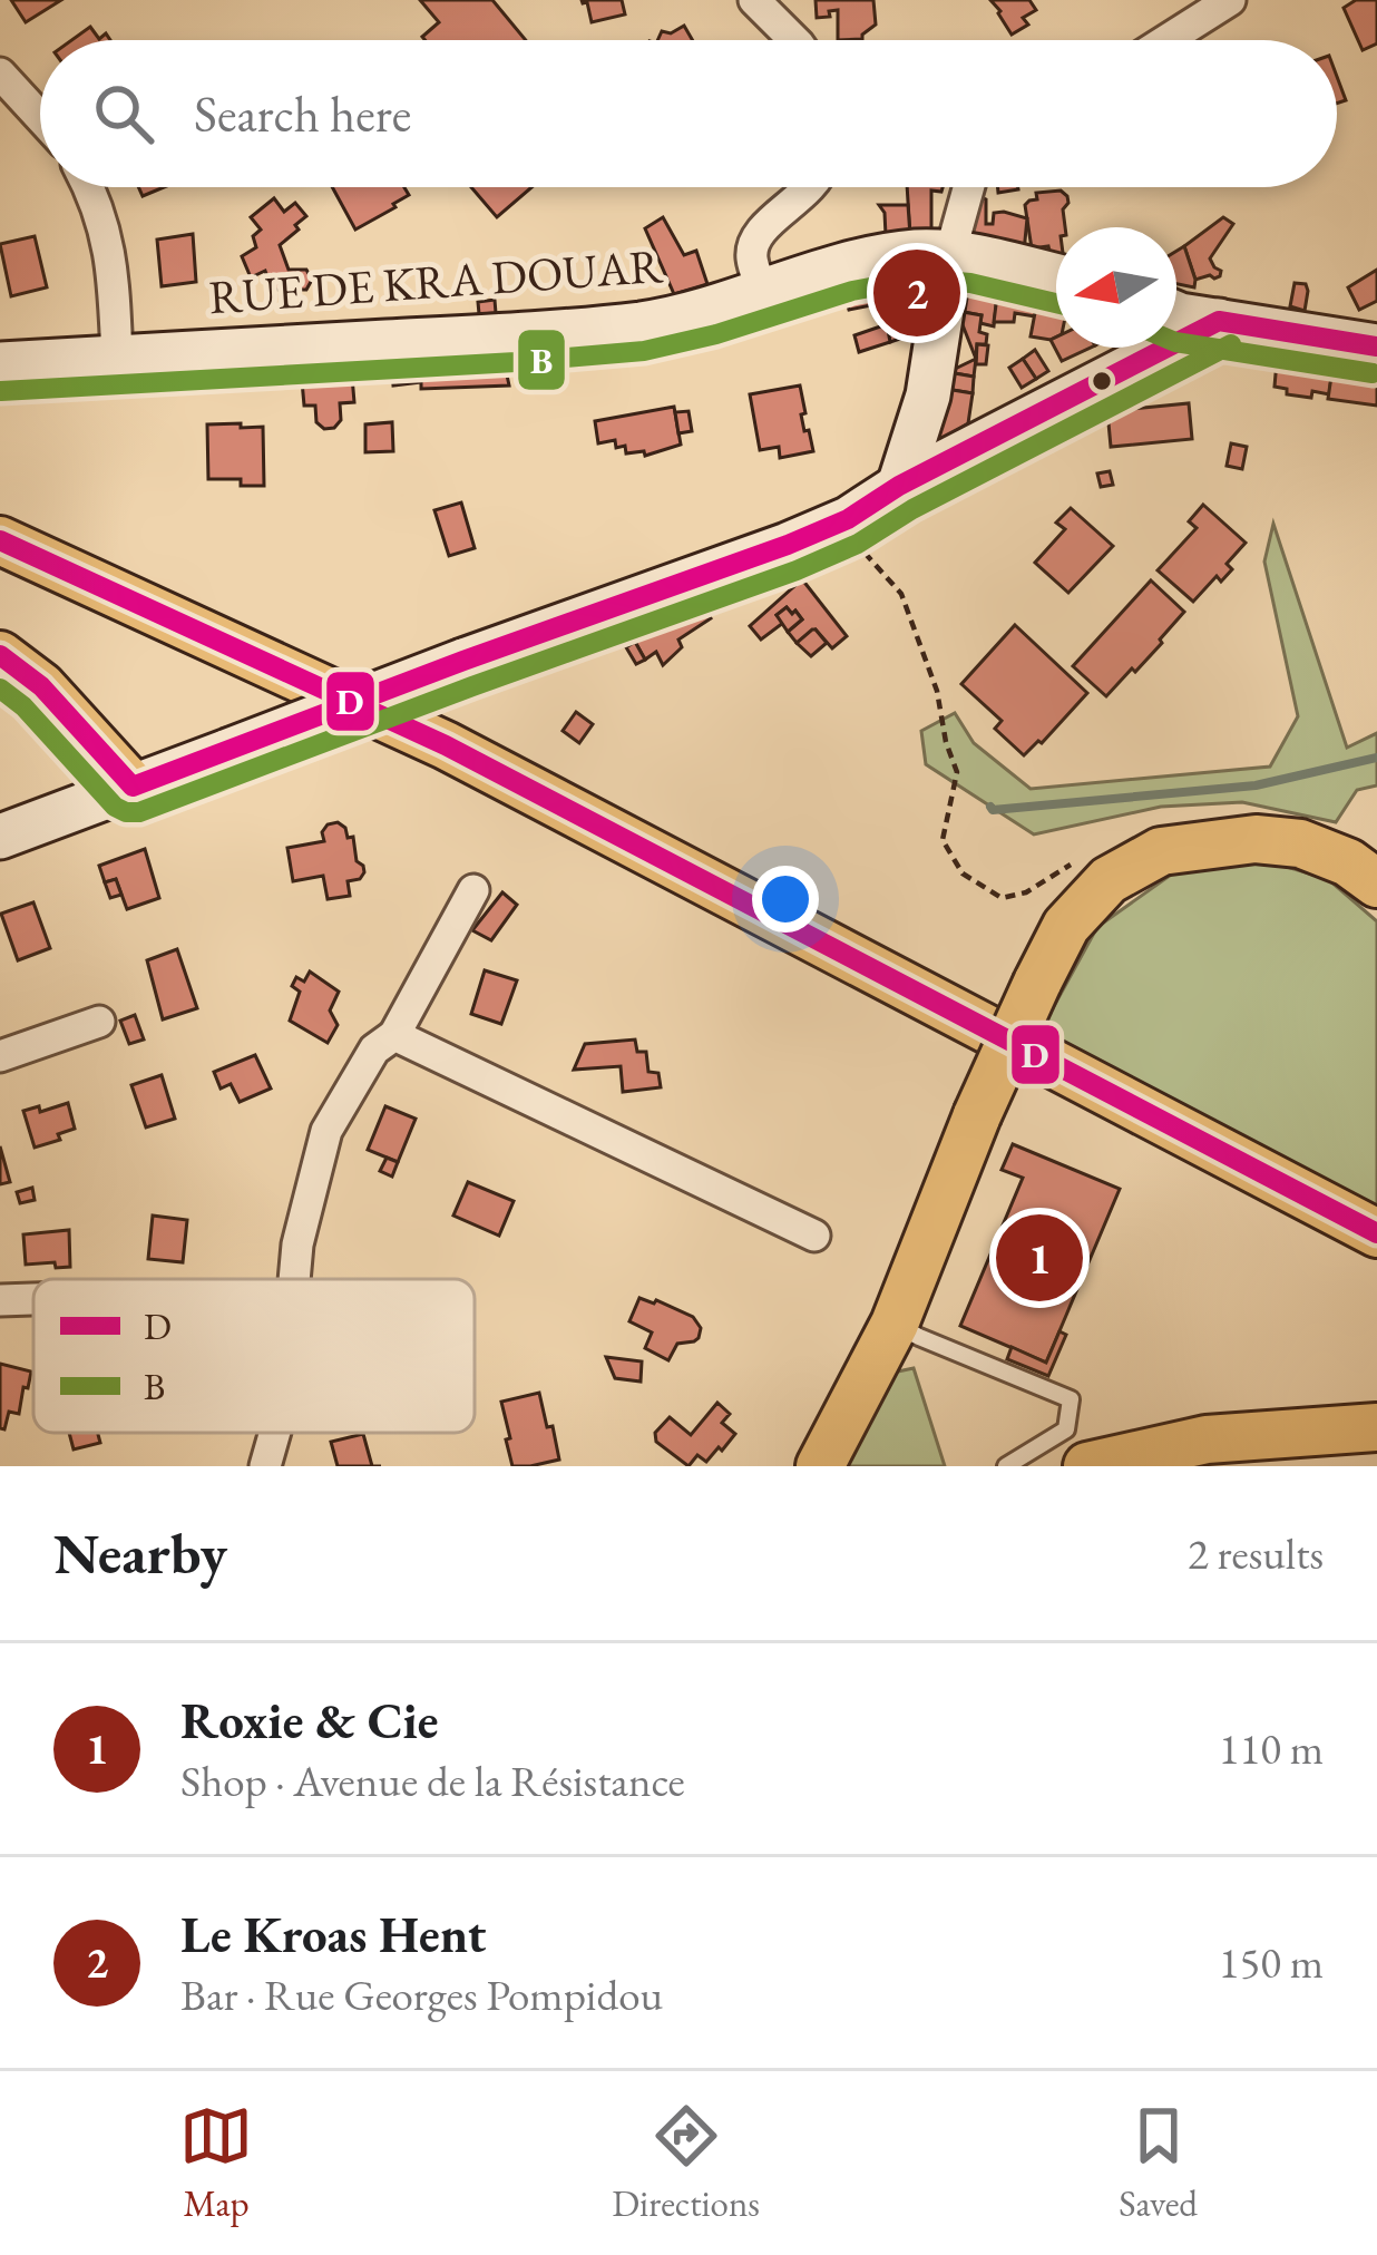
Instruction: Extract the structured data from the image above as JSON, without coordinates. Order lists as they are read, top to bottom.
{
  "streets": {
    "street": ["RUE DE KRA DOUAR"]
  },
  "lines": ["transit line B", "transit line D"],
  "legend": ["D", "B"],
  "north": "left",
  "page": {
    "search": "Search here",
    "pins": ["2", "1"],
    "heading": ["Nearby", "2 results"],
    "list": [
      {
        "mark": "1",
        "name": "Roxie & Cie",
        "note": "Shop · Avenue de la Résistance",
        "value": "110 m"
      },
      {
        "mark": "2",
        "name": "Le Kroas Hent",
        "note": "Bar · Rue Georges Pompidou",
        "value": "150 m"
      }
    ],
    "nav": ["Map", "Directions", "Saved"]
  }
}
